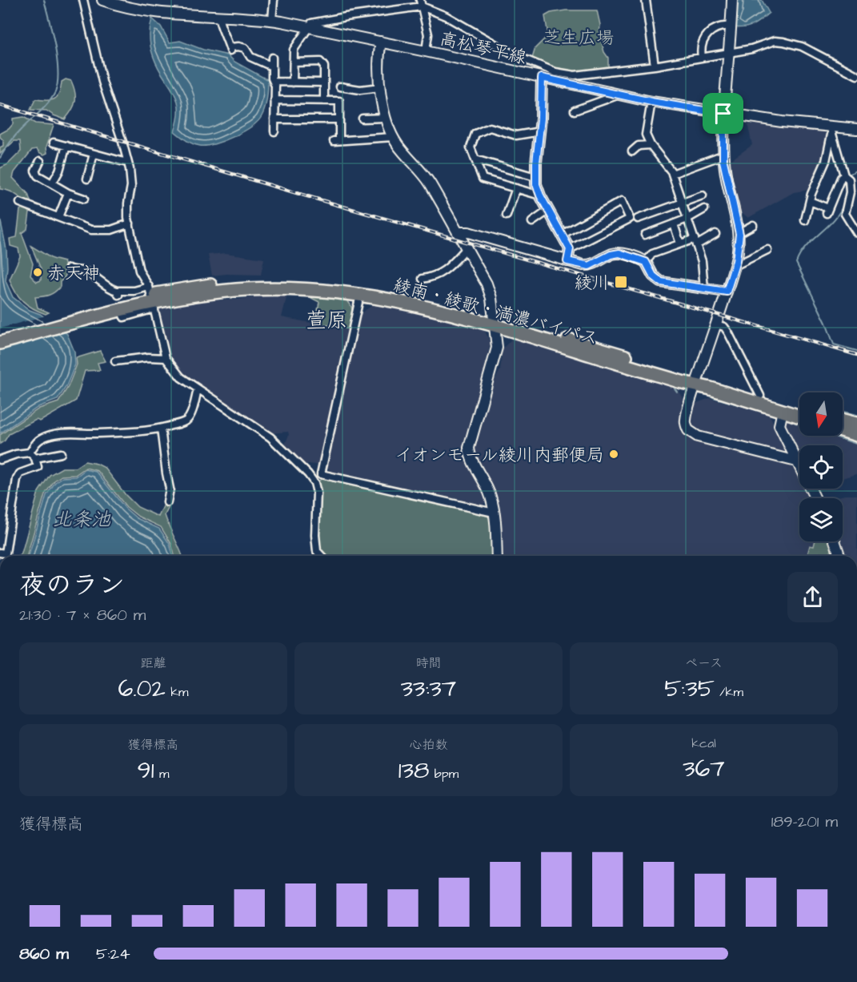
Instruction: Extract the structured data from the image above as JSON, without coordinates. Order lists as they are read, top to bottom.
{
  "streets": {
    "highway": ["綾南・綾歌・満濃バイパス"],
    "street": ["高松琴平線"]
  },
  "districts": ["萱原"],
  "water": ["北条池"],
  "parks": ["芝生広場"],
  "places": {
    "other": ["赤天神", "イオンモール綾川内郵便局"],
    "transit": ["綾川"]
  },
  "north": "bottom",
  "page": {
    "heading": ["夜のラン", "21:30 · 7 × 860 m"],
    "stats": [
      ["距離", "6.02 km"],
      ["時間", "33:37"],
      ["ペース", "5:35 /km"],
      ["獲得標高", "91 m"],
      ["心拍数", "138 bpm"],
      ["kcal", "367"]
    ],
    "chart": ["獲得標高", "189–201 m"],
    "list": [
      {
        "name": "860 m",
        "note": "5:24"
      }
    ]
  }
}
